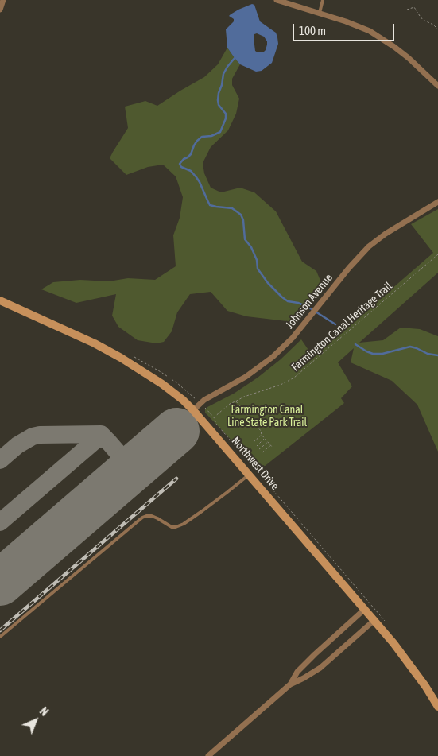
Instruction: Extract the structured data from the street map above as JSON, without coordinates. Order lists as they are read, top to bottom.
{
  "streets": {
    "main road": ["Northwest Drive"],
    "street": ["Johnson Avenue"],
    "path": ["Farmington Canal Heritage Trail"]
  },
  "crossings": [
    ["Johnson Avenue", "Northwest Drive"]
  ],
  "parks": ["Farmington Canal Line State Park Trail"],
  "scale_bar": "100 m",
  "north": "top right"
}
